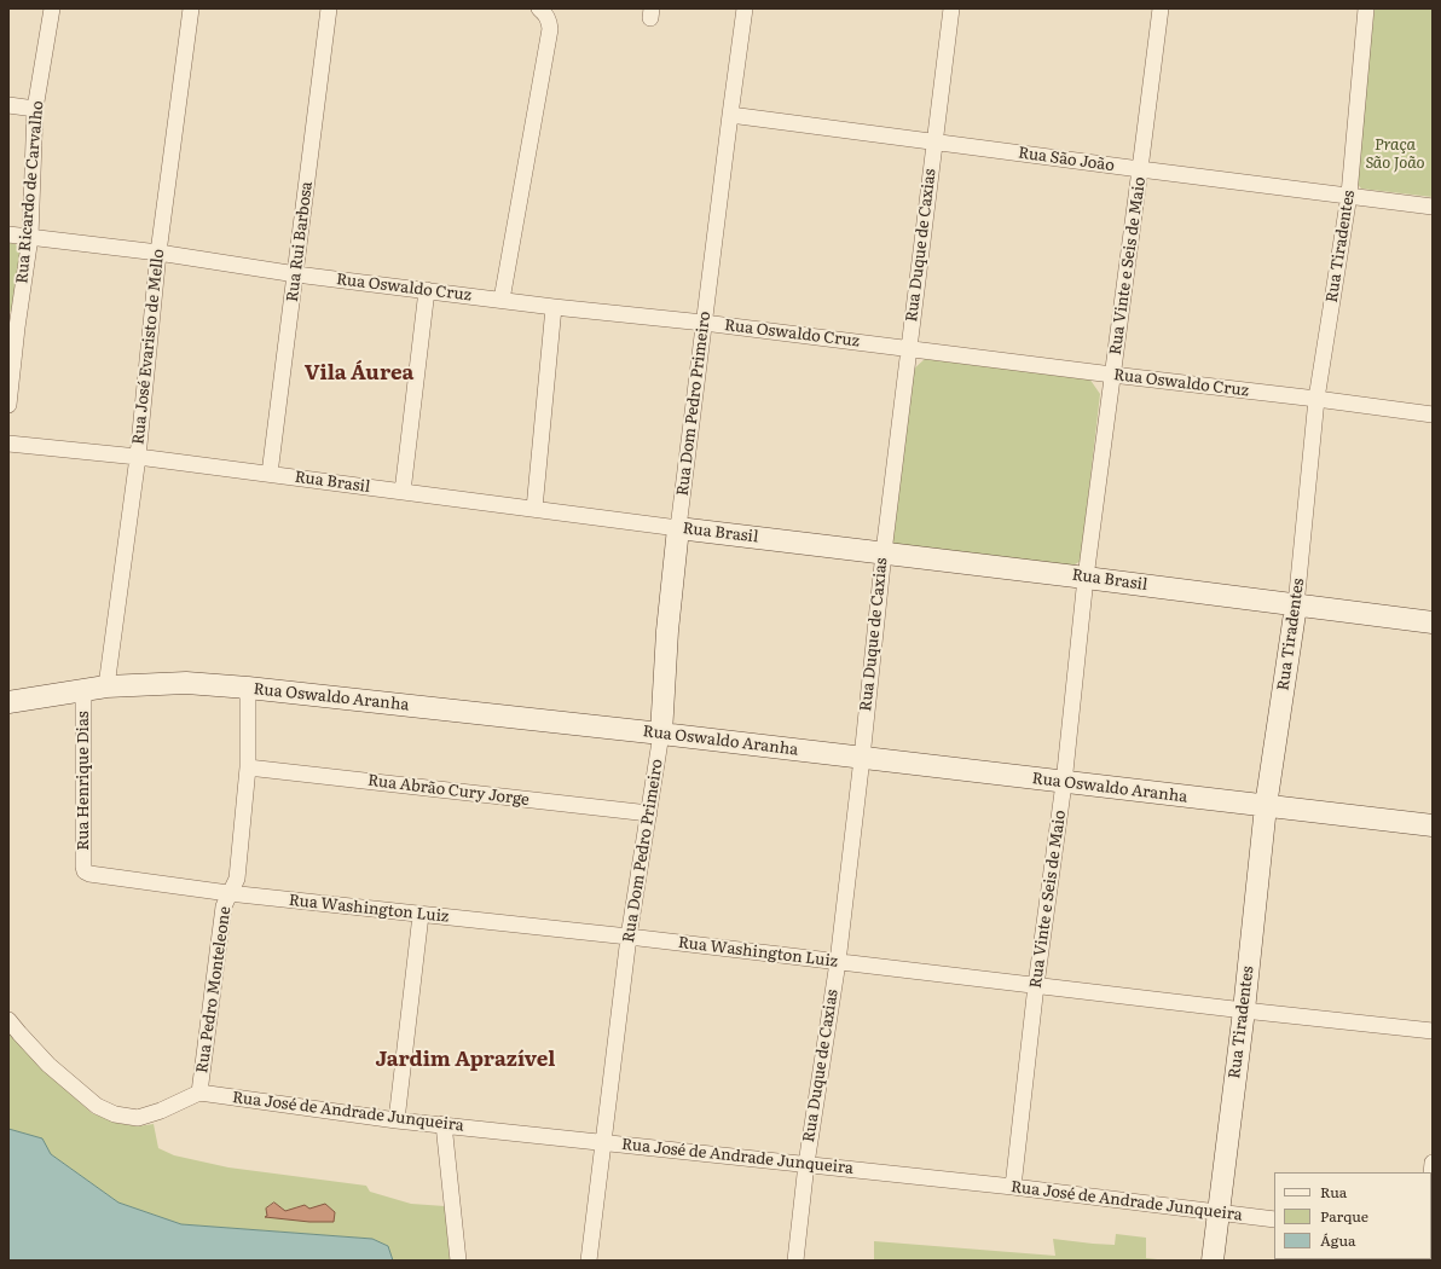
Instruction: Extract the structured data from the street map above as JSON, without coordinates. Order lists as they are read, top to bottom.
{
  "streets": {
    "street": [
      "Rua São João",
      "Rua Ricardo de Carvalho",
      "Rua Rui Barbosa",
      "Rua Duque de Caxias",
      "Rua Tiradentes",
      "Rua Vinte e Seis de Maio",
      "Rua Oswaldo Cruz",
      "Rua José Evaristo de Mello",
      "Rua Dom Pedro Primeiro",
      "Rua Brasil",
      "Rua Oswaldo Aranha",
      "Rua Henrique Dias",
      "Rua Abrão Cury Jorge",
      "Rua Washington Luiz",
      "Rua Pedro Monteleone",
      "Rua José de Andrade Junqueira"
    ]
  },
  "crossings": [
    ["Rua São João", "Rua Duque de Caxias"],
    ["Rua São João", "Rua Tiradentes"],
    ["Rua São João", "Rua Vinte e Seis de Maio"],
    ["Rua São João", "Rua Dom Pedro Primeiro"],
    ["Rua Ricardo de Carvalho", "Rua Oswaldo Cruz"],
    ["Rua Rui Barbosa", "Rua Oswaldo Cruz"],
    ["Rua Rui Barbosa", "Rua Brasil"],
    ["Rua Duque de Caxias", "Rua Oswaldo Cruz"],
    ["Rua Duque de Caxias", "Rua Brasil"],
    ["Rua Duque de Caxias", "Rua Oswaldo Aranha"],
    ["Rua Duque de Caxias", "Rua Washington Luiz"],
    ["Rua Duque de Caxias", "Rua José de Andrade Junqueira"],
    ["Rua Tiradentes", "Rua Oswaldo Cruz"],
    ["Rua Tiradentes", "Rua Brasil"],
    ["Rua Tiradentes", "Rua Oswaldo Aranha"],
    ["Rua Tiradentes", "Rua Washington Luiz"],
    ["Rua Tiradentes", "Rua José de Andrade Junqueira"],
    ["Rua Vinte e Seis de Maio", "Rua Oswaldo Cruz"],
    ["Rua Vinte e Seis de Maio", "Rua Brasil"],
    ["Rua Vinte e Seis de Maio", "Rua Oswaldo Aranha"],
    ["Rua Vinte e Seis de Maio", "Rua Washington Luiz"],
    ["Rua Vinte e Seis de Maio", "Rua José de Andrade Junqueira"],
    ["Rua Oswaldo Cruz", "Rua José Evaristo de Mello"],
    ["Rua Oswaldo Cruz", "Rua Dom Pedro Primeiro"],
    ["Rua José Evaristo de Mello", "Rua Brasil"],
    ["Rua José Evaristo de Mello", "Rua Oswaldo Aranha"],
    ["Rua Dom Pedro Primeiro", "Rua Brasil"],
    ["Rua Dom Pedro Primeiro", "Rua Oswaldo Aranha"],
    ["Rua Dom Pedro Primeiro", "Rua Abrão Cury Jorge"],
    ["Rua Dom Pedro Primeiro", "Rua Washington Luiz"],
    ["Rua Dom Pedro Primeiro", "Rua José de Andrade Junqueira"],
    ["Rua Oswaldo Aranha", "Rua Henrique Dias"],
    ["Rua Oswaldo Aranha", "Rua Pedro Monteleone"],
    ["Rua Henrique Dias", "Rua Washington Luiz"],
    ["Rua Abrão Cury Jorge", "Rua Pedro Monteleone"],
    ["Rua Washington Luiz", "Rua Pedro Monteleone"],
    ["Rua Pedro Monteleone", "Rua José de Andrade Junqueira"]
  ],
  "districts": ["Vila Áurea", "Jardim Aprazível"],
  "parks": ["Praça São João"],
  "legend": ["Rua", "Parque", "Água"]
}
